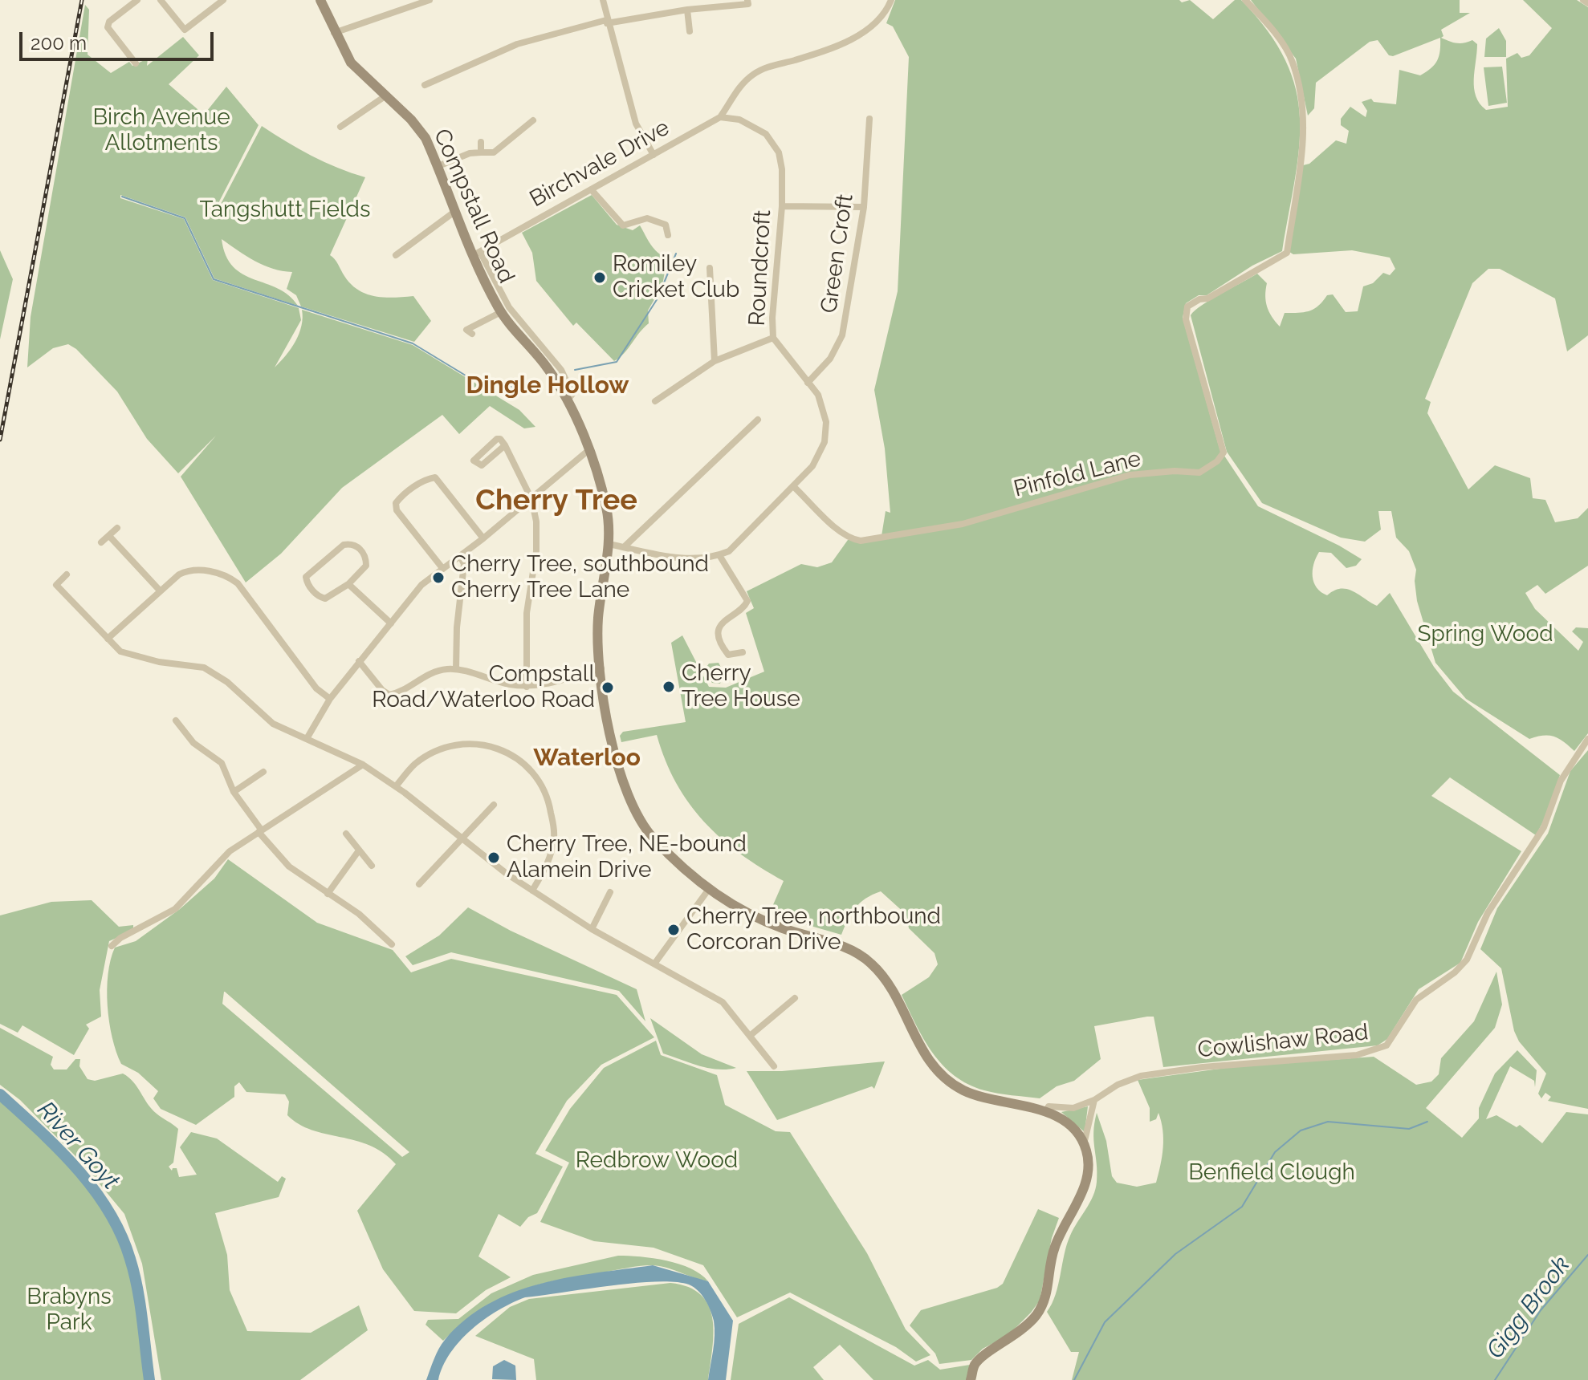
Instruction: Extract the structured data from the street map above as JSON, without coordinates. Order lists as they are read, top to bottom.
{
  "streets": {
    "main road": ["Compstall Road"],
    "street": [
      "Birchvale Drive",
      "Green Croft",
      "Roundcroft",
      "Pinfold Lane",
      "Cowlishaw Road"
    ]
  },
  "crossings": [
    ["Birchvale Drive", "Compstall Road"],
    ["Birchvale Drive", "Roundcroft"],
    ["Compstall Road", "Roundcroft"],
    ["Compstall Road", "Cowlishaw Road"],
    ["Green Croft", "Roundcroft"],
    ["Roundcroft", "Pinfold Lane"]
  ],
  "districts": ["Dingle Hollow", "Cherry Tree", "Waterloo"],
  "water": ["River Goyt", "Gigg Brook"],
  "parks": [
    "Birch Avenue Allotments",
    "Tangshutt Fields",
    "Spring Wood",
    "Redbrow Wood",
    "Benfield Clough",
    "Brabyns Park"
  ],
  "places": [
    "Romiley Cricket Club",
    "Cherry Tree, southbound Cherry Tree Lane",
    "Cherry Tree House",
    "Compstall Road/Waterloo Road",
    "Cherry Tree, NE-bound Alamein Drive",
    "Cherry Tree, northbound Corcoran Drive"
  ],
  "scale_bar": "200 m"
}
